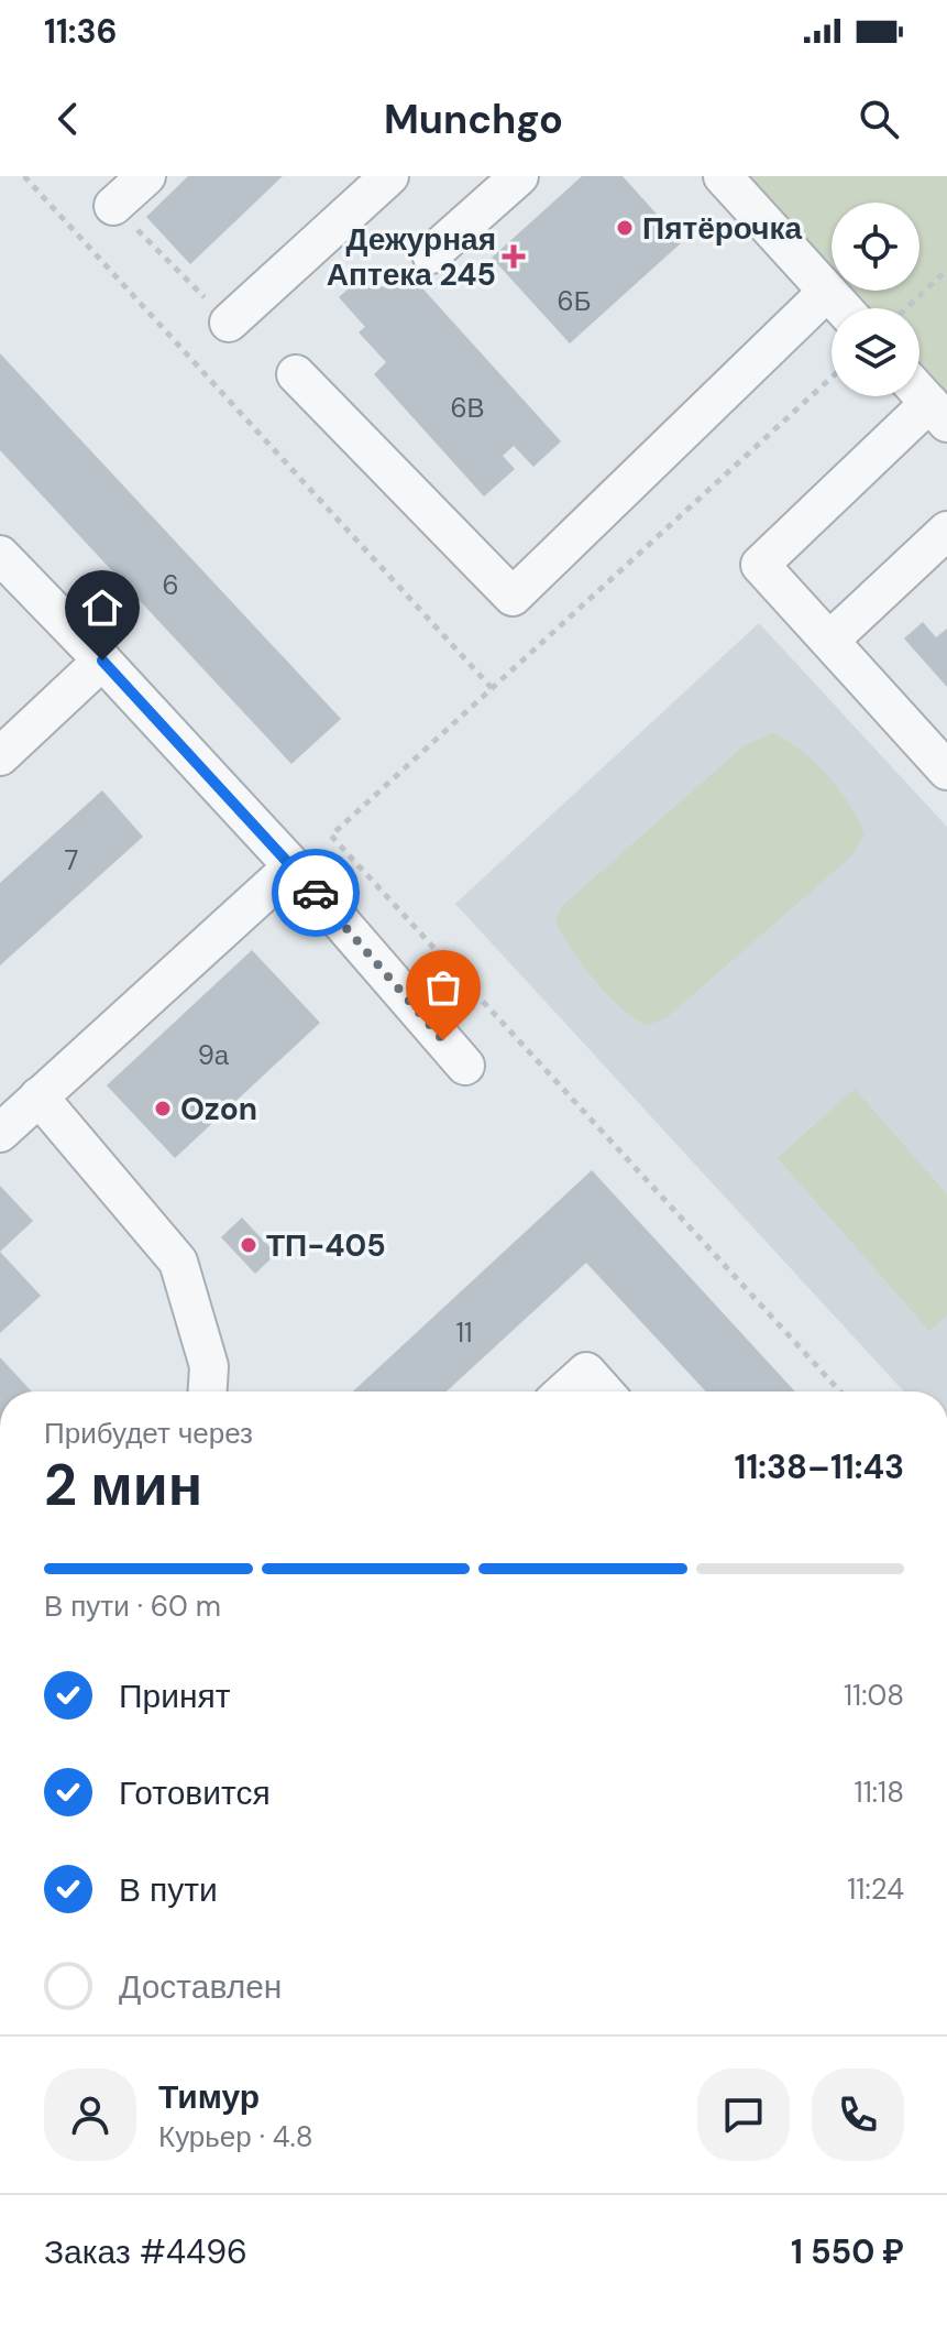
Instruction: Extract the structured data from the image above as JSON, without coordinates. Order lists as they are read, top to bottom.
{
  "places": {
    "other": ["Пятёрочка", "Ozon", "ТП-405"],
    "health": ["Дежурная Аптека 245"]
  },
  "house_numbers": [
    "6Б",
    "6В",
    "6",
    "7",
    "9а",
    "11"
  ],
  "page": {
    "status": "11:36",
    "header": "Munchgo",
    "heading": ["2 мин", "Прибудет через", "11:38–11:43"],
    "panel": [
      "Тимур",
      "Курьер · 4.8",
      "Заказ #4496",
      "1 550 ₽"
    ],
    "bar": "В пути · 60 m",
    "list": [
      ["Принят", "11:08"],
      ["Готовится", "11:18"],
      ["В пути", "11:24"],
      "Доставлен"
    ]
  }
}
